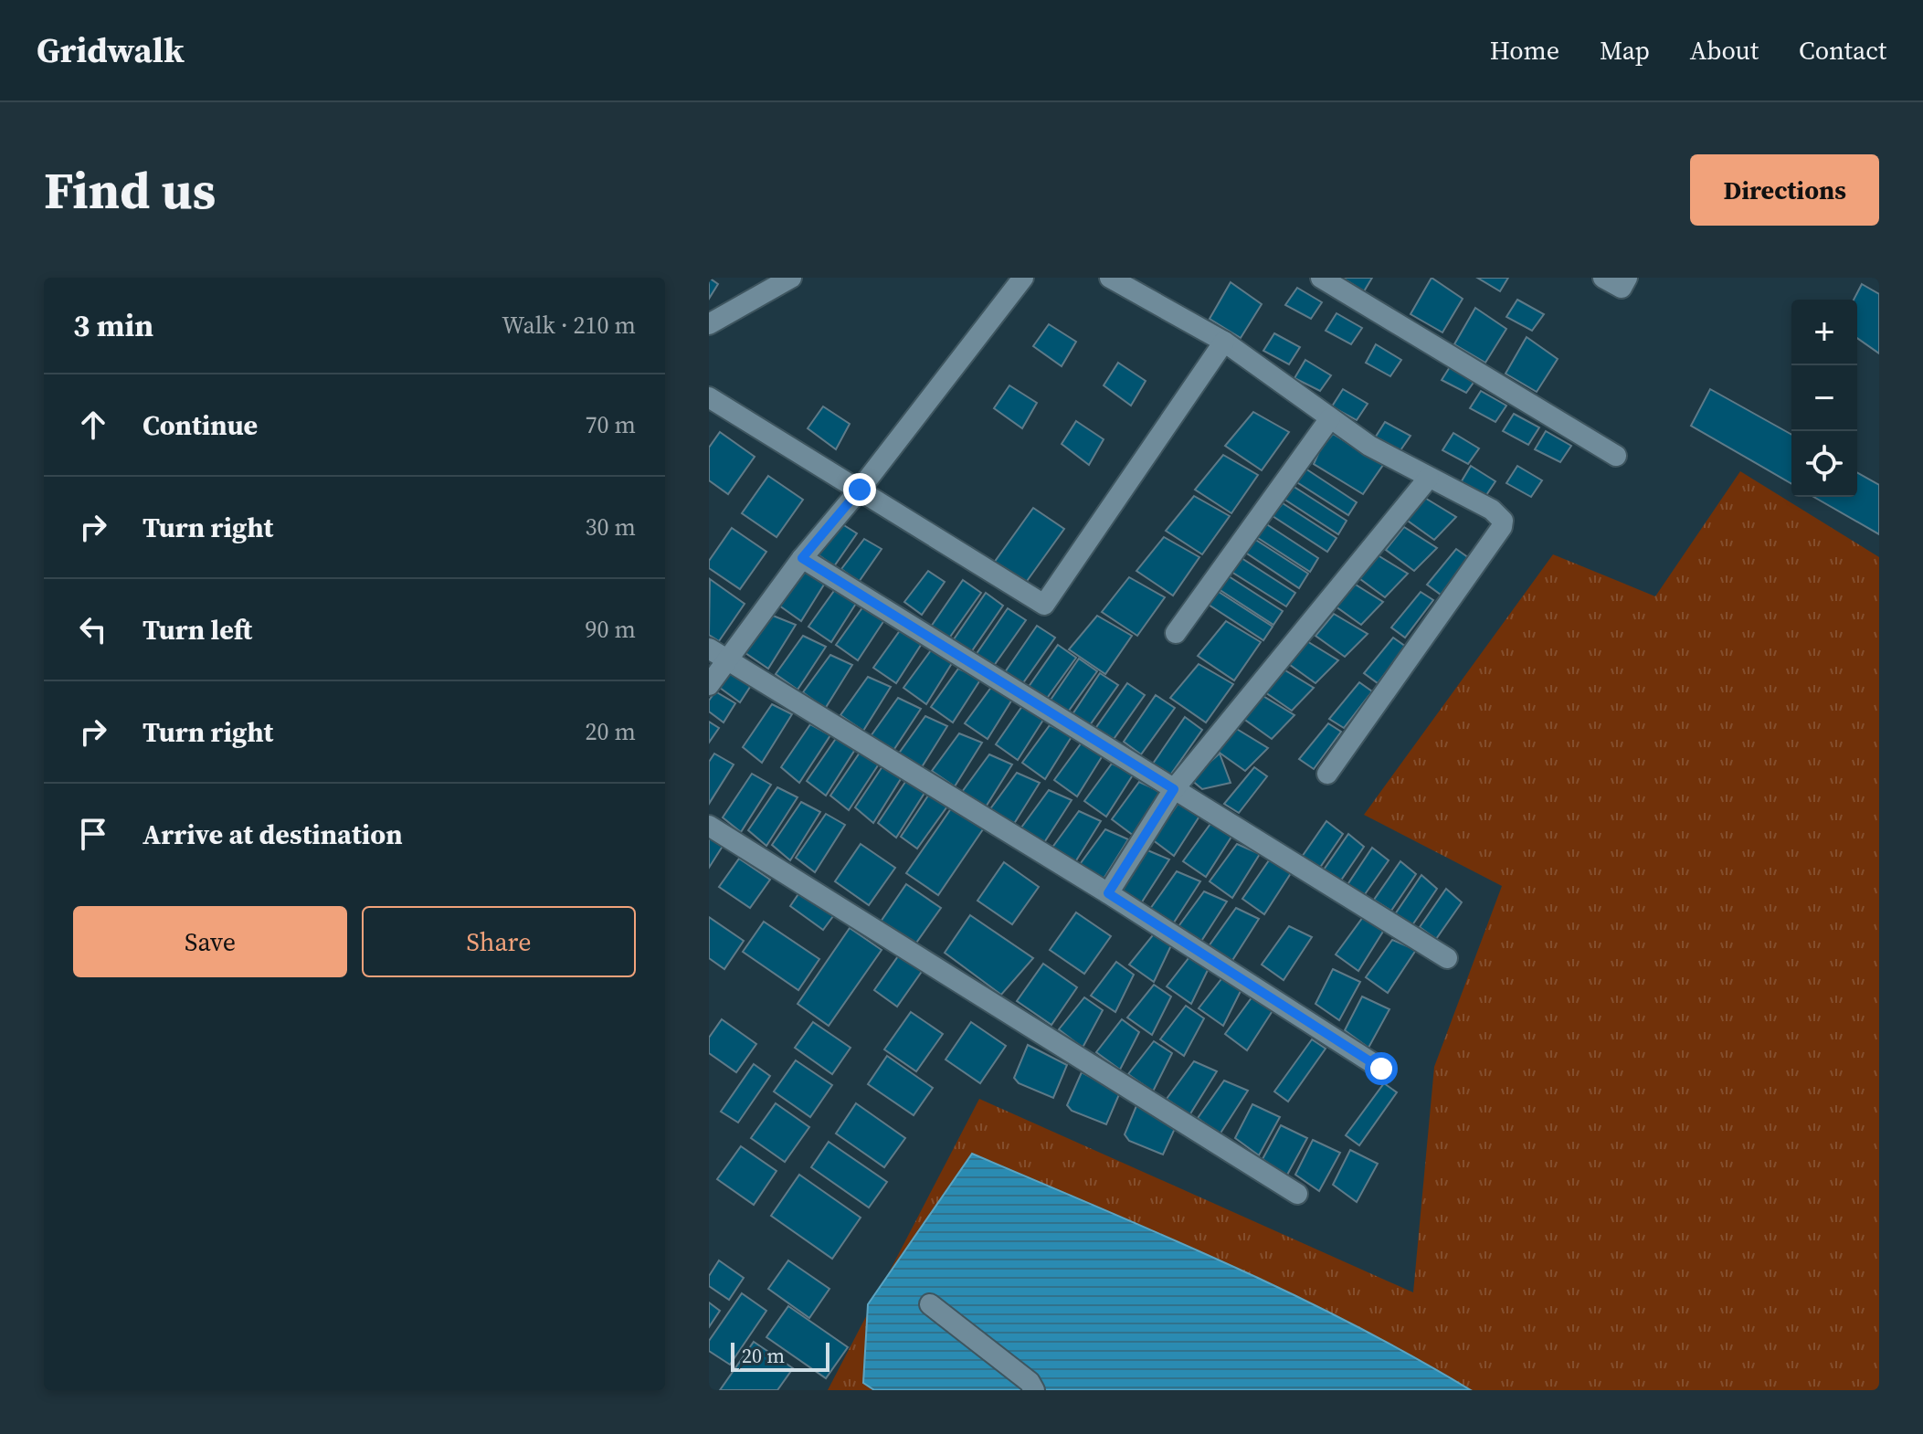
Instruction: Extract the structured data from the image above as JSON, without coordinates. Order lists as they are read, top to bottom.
{
  "scale_bar": "20 m",
  "page": {
    "header": "Gridwalk",
    "nav": [
      "Home",
      "Map",
      "About",
      "Contact"
    ],
    "buttons": [
      "Directions",
      ["Save", "Share"]
    ],
    "title": "Find us",
    "heading": ["3 min", "Walk · 210 m"],
    "map_buttons": ["+", "−"],
    "list": [
      ["Continue", "70 m"],
      ["Turn right", "30 m"],
      ["Turn left", "90 m"],
      ["Turn right", "20 m"],
      "Arrive at destination"
    ],
    "scale": "20 m"
  }
}
